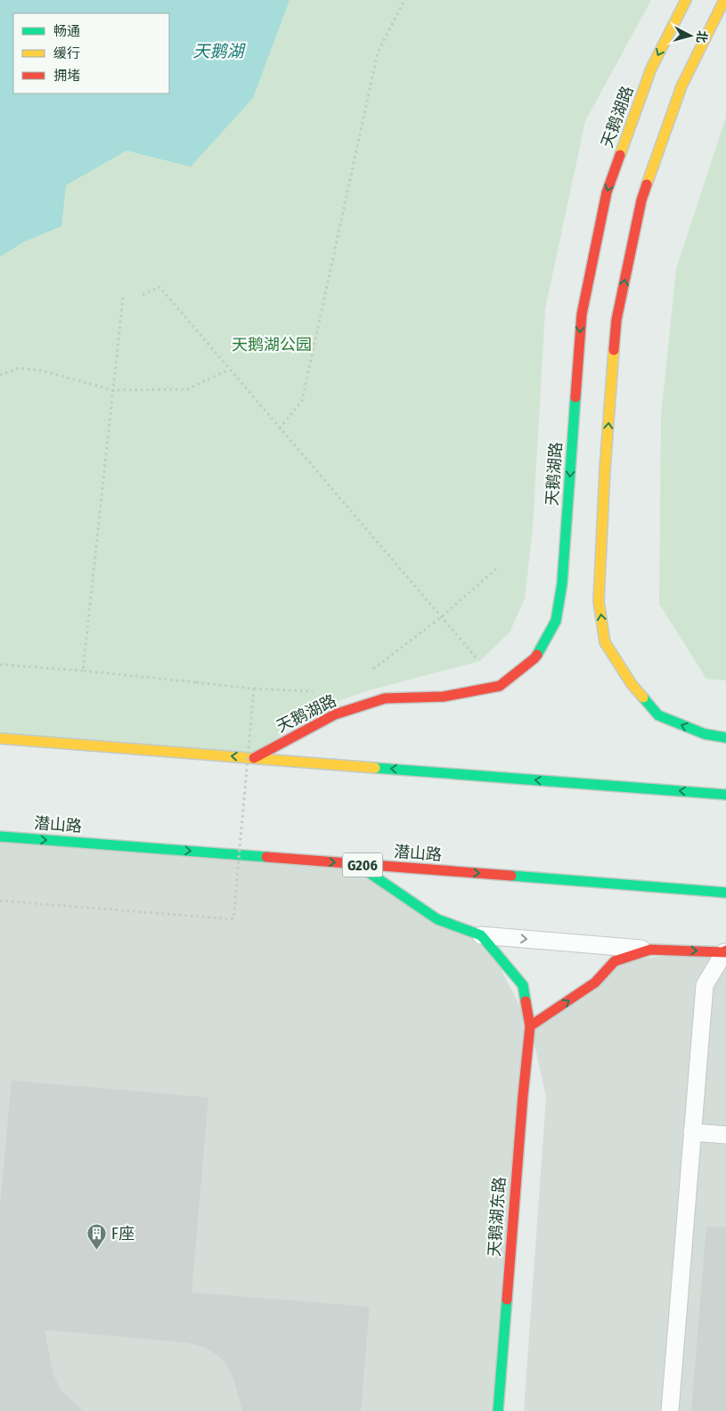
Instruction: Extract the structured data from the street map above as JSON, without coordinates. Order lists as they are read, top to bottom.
{
  "streets": {
    "street": [
      "天鹅湖路",
      "潜山路",
      "G206",
      "天鹅湖东路"
    ]
  },
  "one_way": ["天鹅湖路", "潜山路"],
  "water": ["天鹅湖"],
  "parks": ["天鹅湖公园"],
  "places": {
    "building": ["F座"]
  },
  "legend": ["畅通", "缓行", "拥堵"],
  "north": "right"
}
